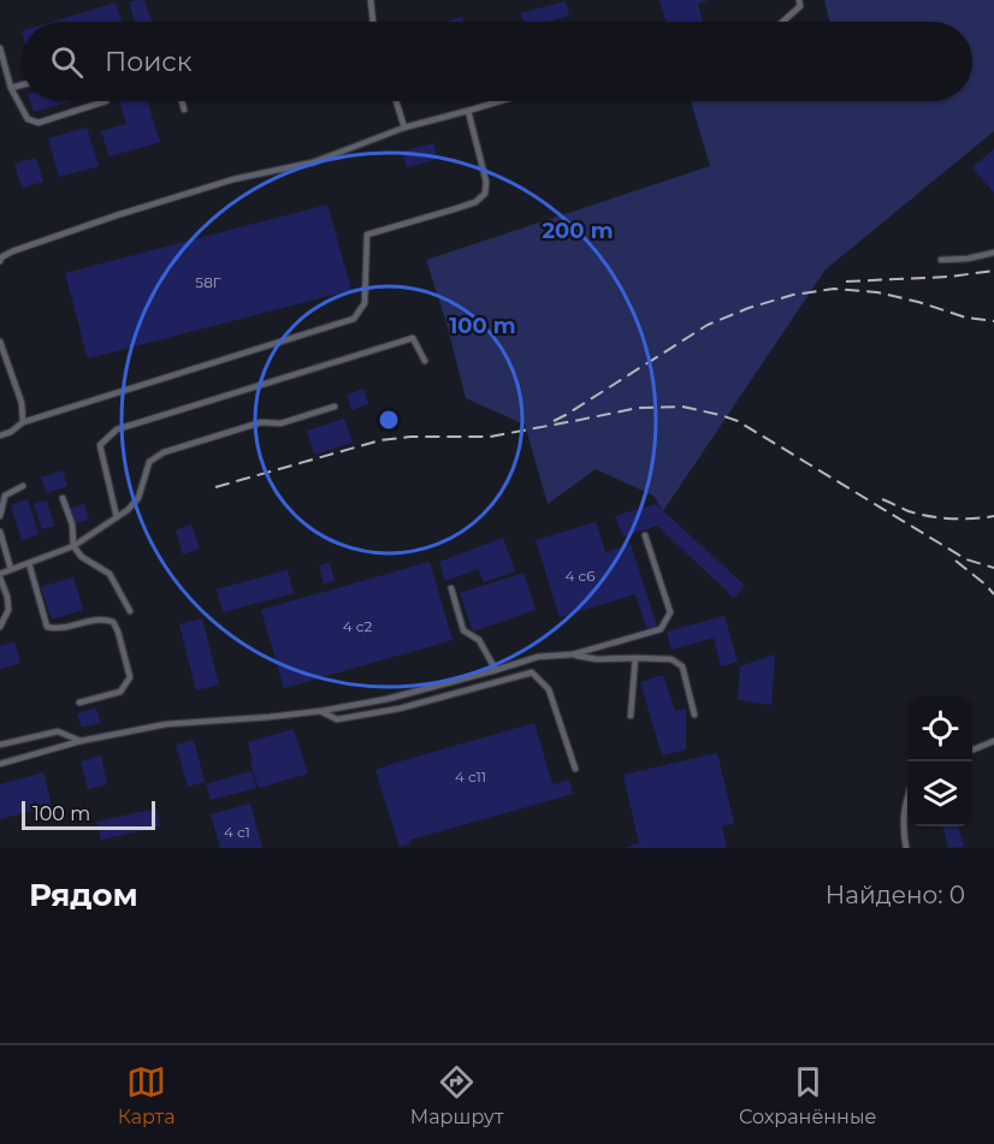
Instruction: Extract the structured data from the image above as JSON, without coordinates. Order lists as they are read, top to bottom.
{
  "house_numbers": [
    "58Г",
    "4 с6",
    "4 с2",
    "4 с11",
    "4 с1"
  ],
  "scale_bar": "100 m",
  "page": {
    "search": "Поиск",
    "scale": "100 m",
    "heading": ["Рядом", "Найдено: 0"],
    "nav": ["Карта", "Маршрут", "Сохранённые"]
  },
  "rings": ["200 m", "100 m"]
}
